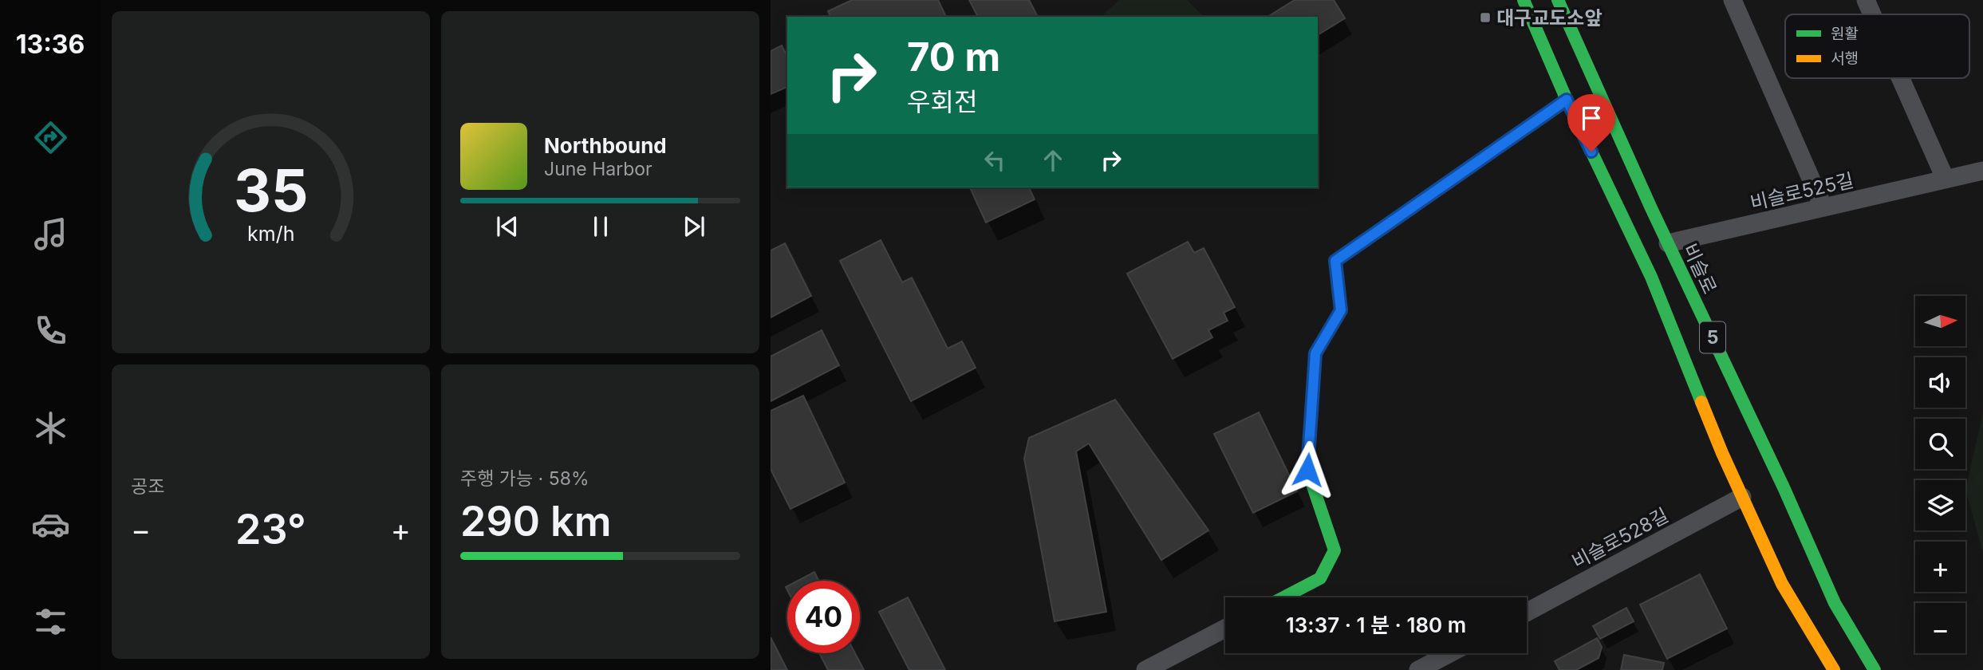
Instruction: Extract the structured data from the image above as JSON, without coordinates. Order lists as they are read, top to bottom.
{
  "streets": {
    "main road": ["비슬로", "5"],
    "street": ["비슬로525길", "비슬로528길"]
  },
  "crossings": [
    ["비슬로525길", "비슬로"],
    ["5", "비슬로528길"]
  ],
  "places": {
    "transit": ["대구교도소앞"]
  },
  "legend": ["원활", "서행"],
  "north": "right",
  "page": {
    "tabs": "13:36",
    "turn": ["70 m", "우회전"],
    "song": ["Northbound", "June Harbor"],
    "map_buttons": ["+", "−"],
    "tile": [
      "공조",
      ["주행 가능 · 58%", "290 km"]
    ],
    "heat": ["−", "23°", "+"],
    "limit": "40",
    "trip": "13:37 · 1 분 · 180 m",
    "gauge": ["35", "km/h"]
  }
}
